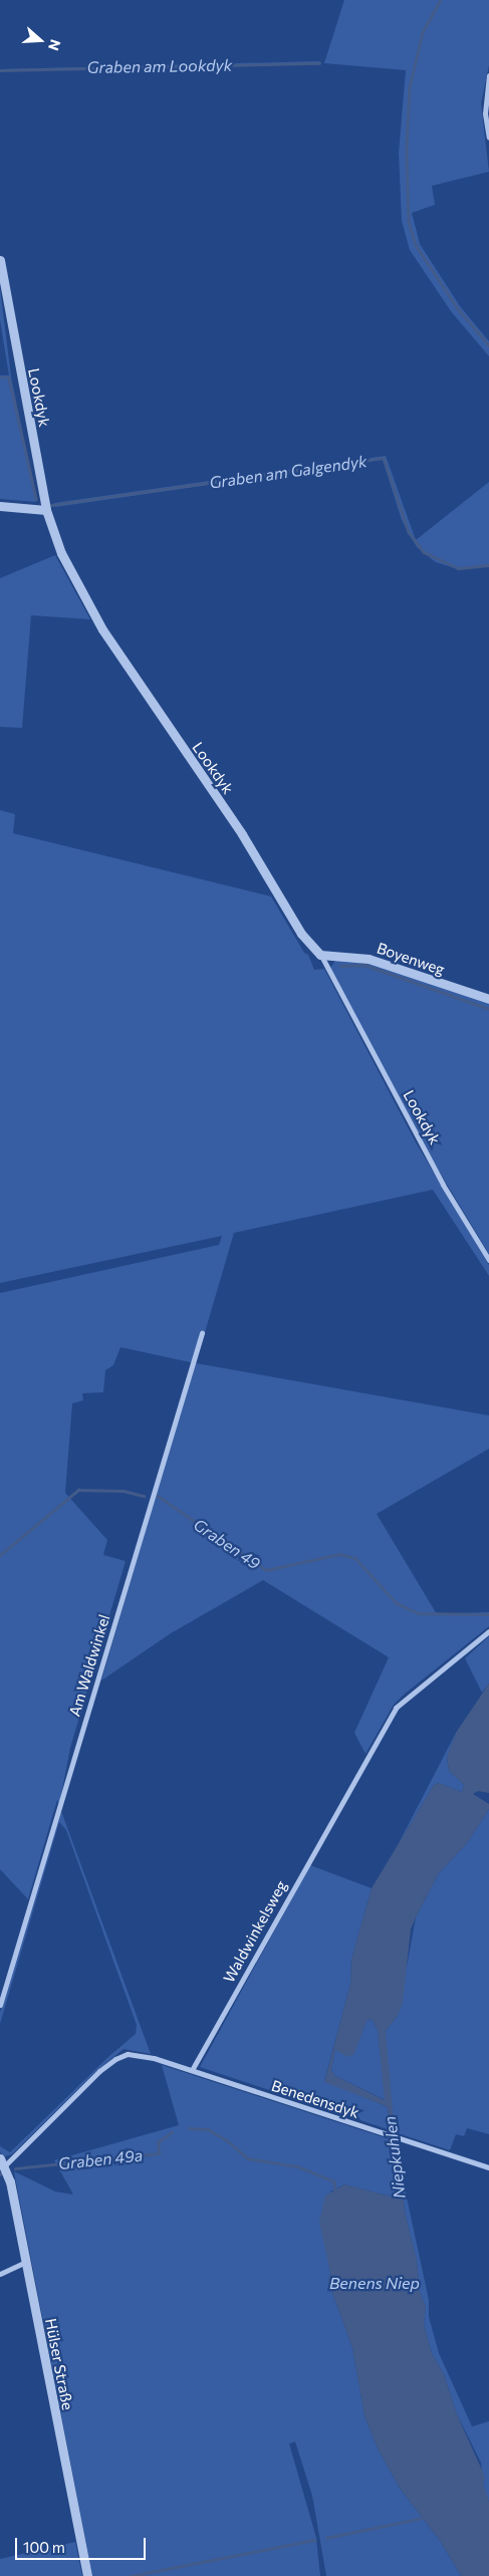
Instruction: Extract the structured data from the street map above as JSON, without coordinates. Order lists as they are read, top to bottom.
{
  "streets": {
    "street": [
      "Lookdyk",
      "Boyenweg",
      "Am Waldwinkel",
      "Waldwinkelsweg",
      "Benedensdyk",
      "Hülser Straße"
    ]
  },
  "crossings": [
    ["Lookdyk", "Boyenweg"],
    ["Waldwinkelsweg", "Benedensdyk"]
  ],
  "water": [
    "Graben am Lookdyk",
    "Graben am Galgendyk",
    "Graben 49",
    "Niepkuhlen",
    "Graben 49a",
    "Benens Niep"
  ],
  "scale_bar": "100 m",
  "north": "right"
}
